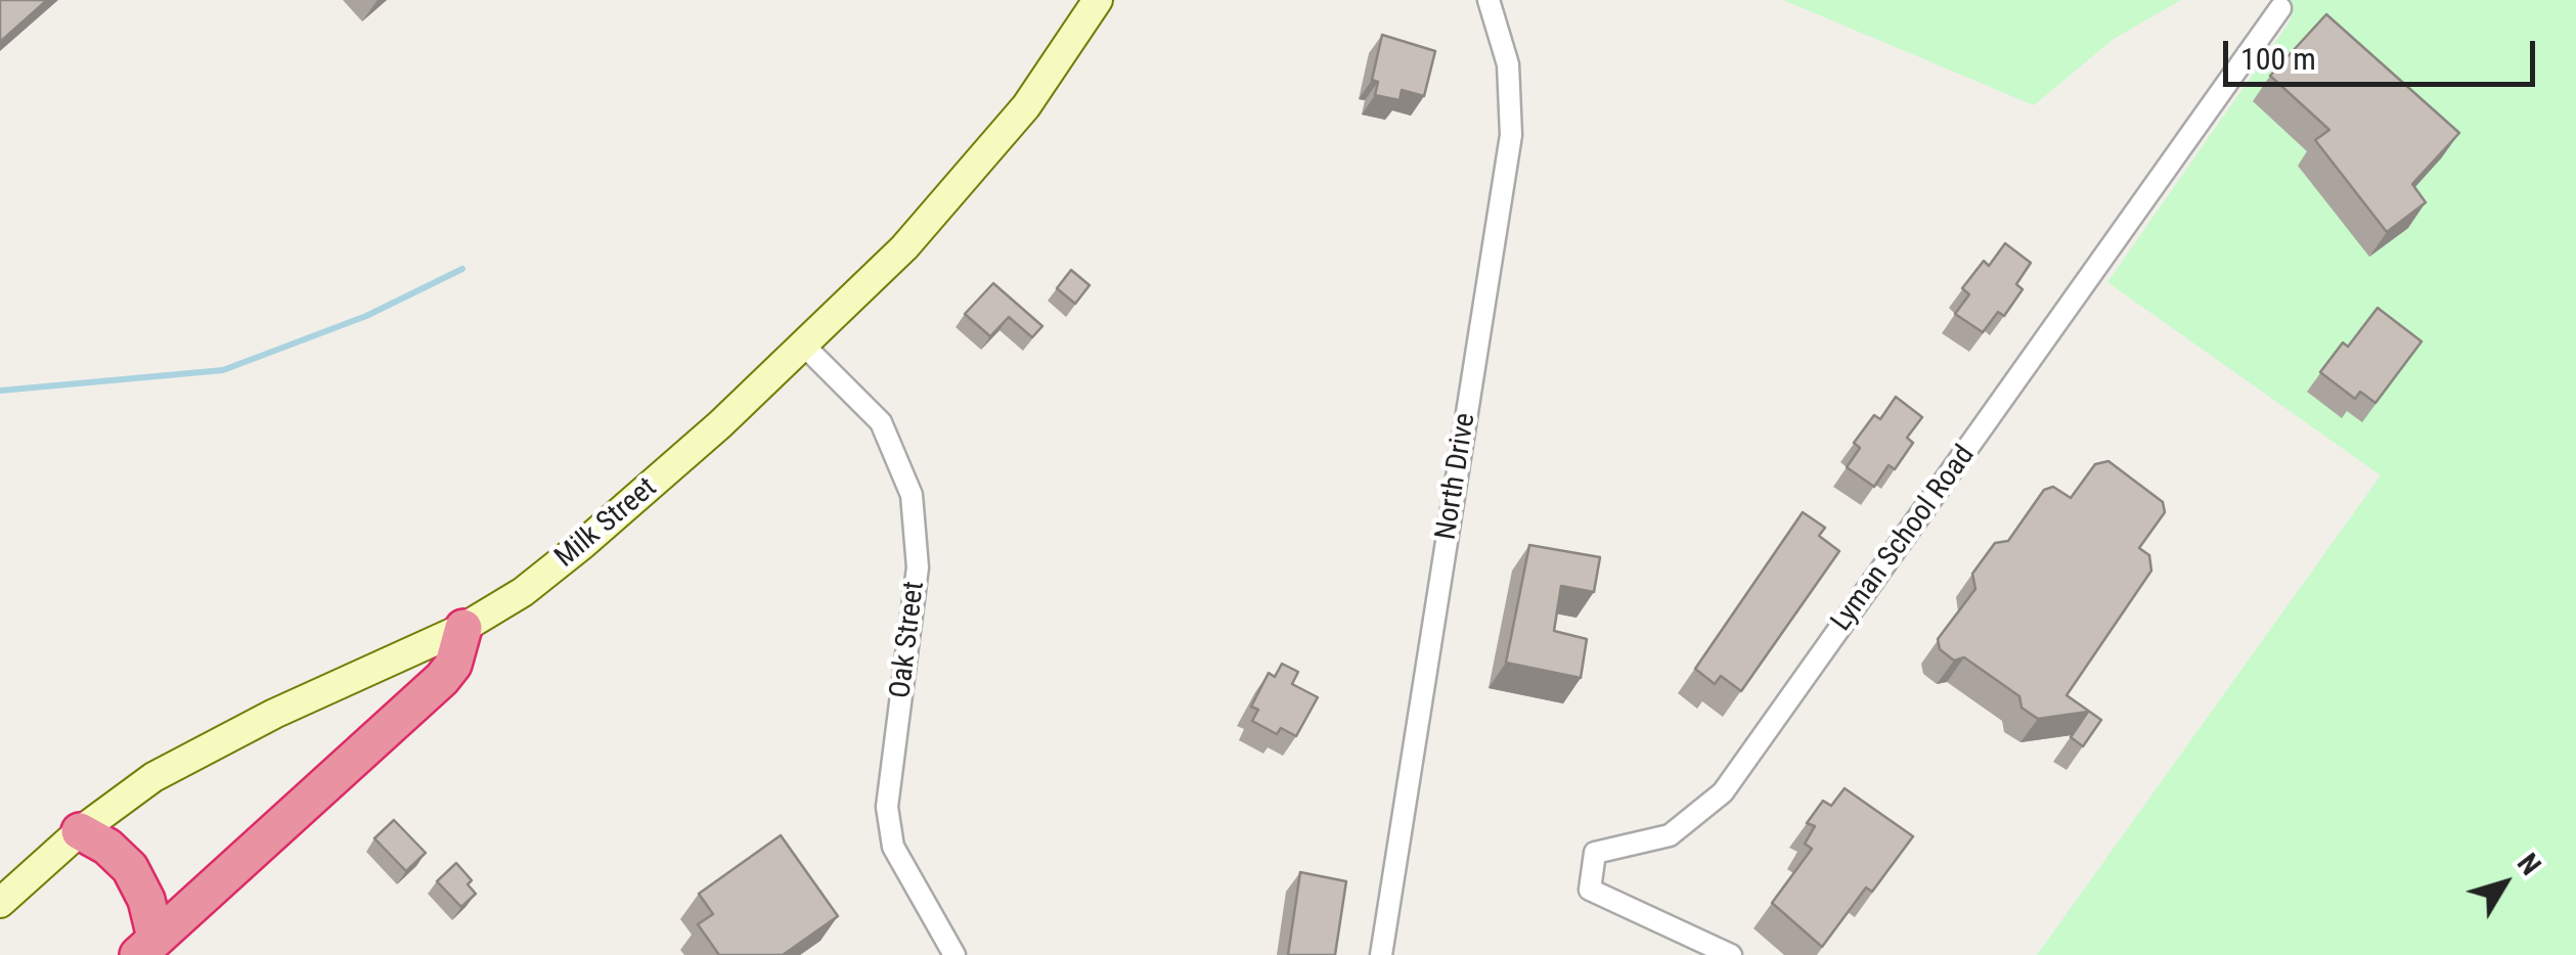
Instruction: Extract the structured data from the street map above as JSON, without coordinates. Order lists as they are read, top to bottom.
{
  "streets": {
    "main road": ["Milk Street"],
    "street": ["North Drive", "Lyman School Road", "Oak Street"]
  },
  "crossings": [
    ["Milk Street", "Oak Street"]
  ],
  "scale_bar": "100 m",
  "north": "top right"
}
